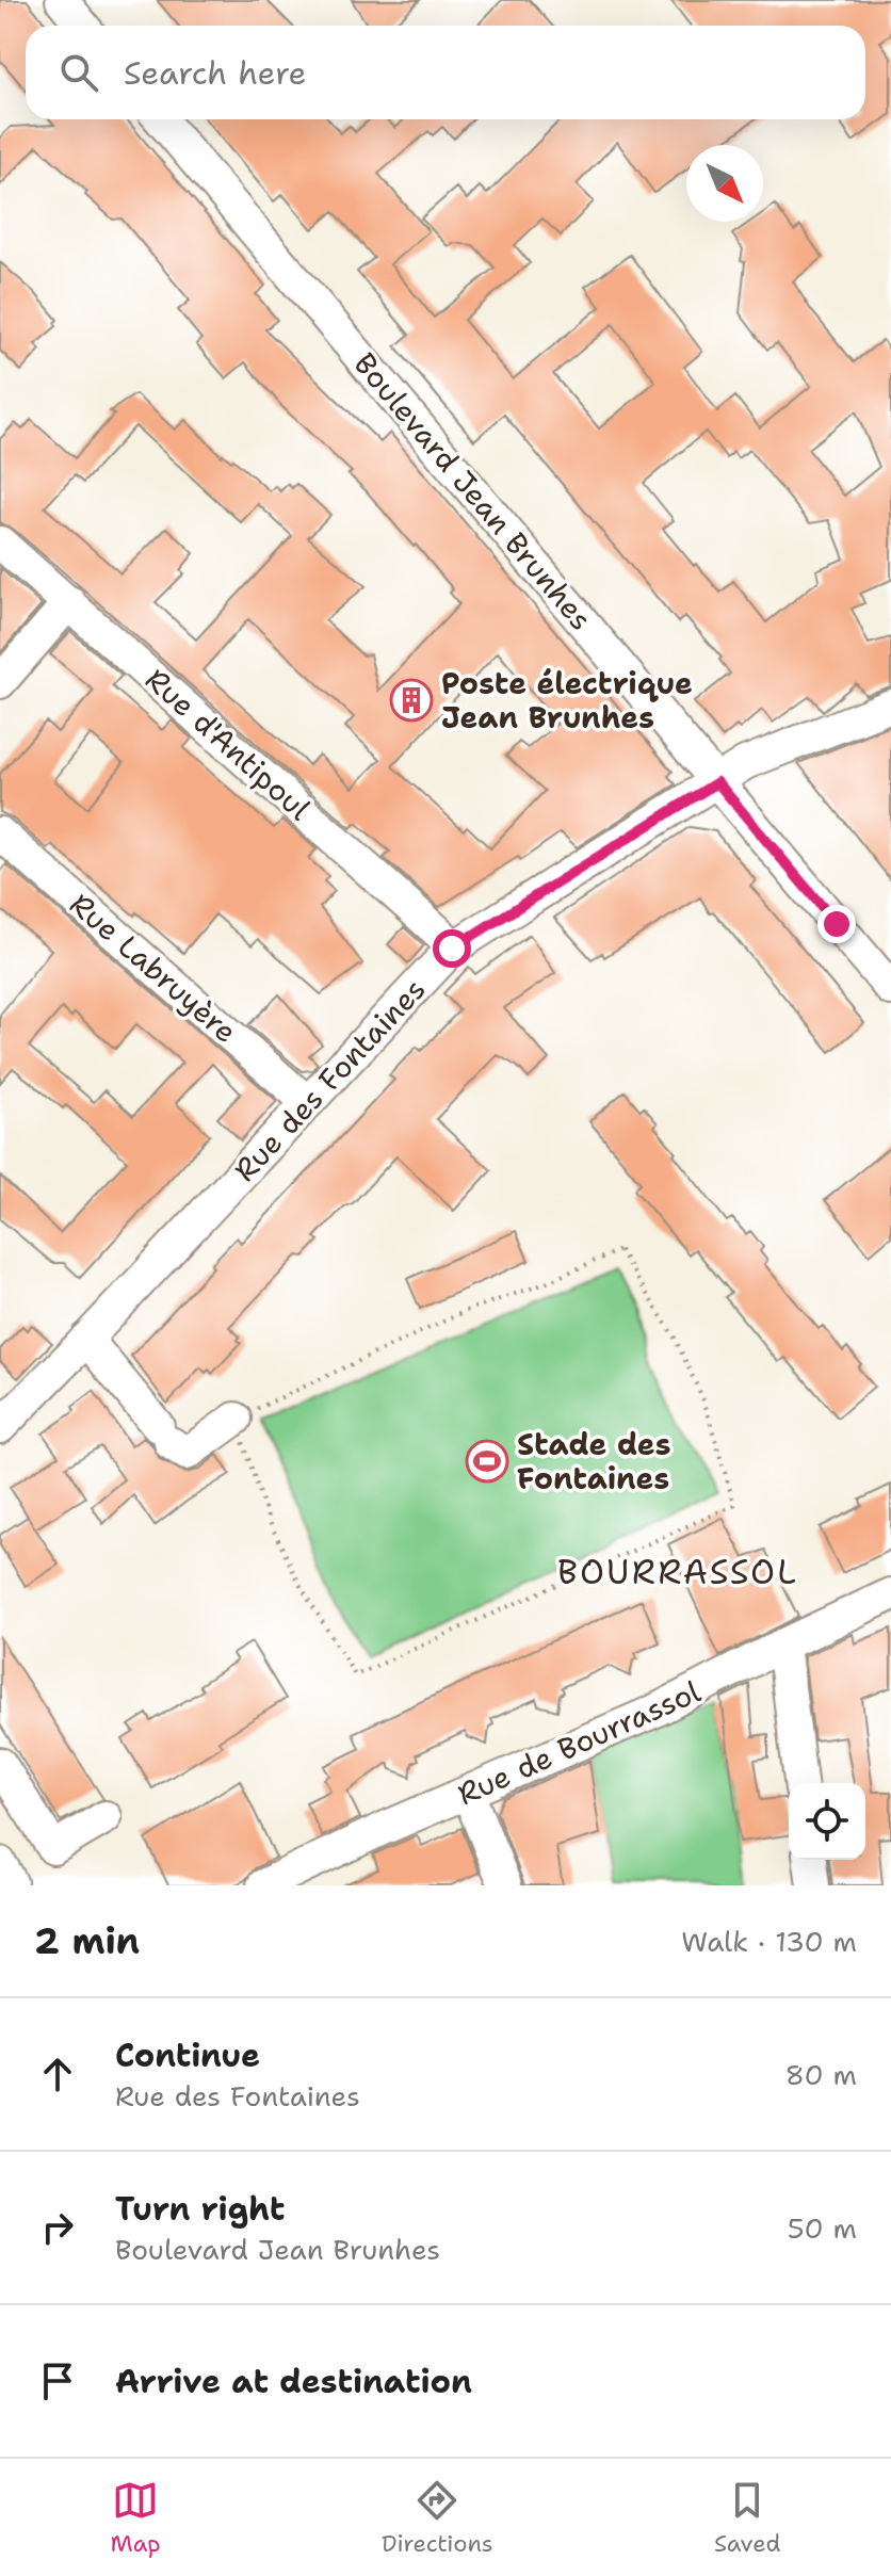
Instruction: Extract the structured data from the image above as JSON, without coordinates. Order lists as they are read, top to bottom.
{
  "streets": {
    "street": [
      "Boulevard Jean Brunhes",
      "Rue d'Antipoul",
      "Rue Labruyère",
      "Rue des Fontaines",
      "Rue de Bourrassol"
    ]
  },
  "crossings": [
    ["Boulevard Jean Brunhes", "Rue des Fontaines"],
    ["Rue d'Antipoul", "Rue des Fontaines"],
    ["Rue Labruyère", "Rue des Fontaines"]
  ],
  "districts": ["BOURRASSOL"],
  "places": {
    "building": ["Poste électrique Jean Brunhes"],
    "sports": ["Stade des Fontaines"]
  },
  "north": "bottom right",
  "page": {
    "search": "Search here",
    "heading": ["2 min", "Walk · 130 m"],
    "list": [
      ["Continue", "Rue des Fontaines", "80 m"],
      ["Turn right", "Boulevard Jean Brunhes", "50 m"],
      "Arrive at destination"
    ],
    "nav": ["Map", "Directions", "Saved"]
  }
}
